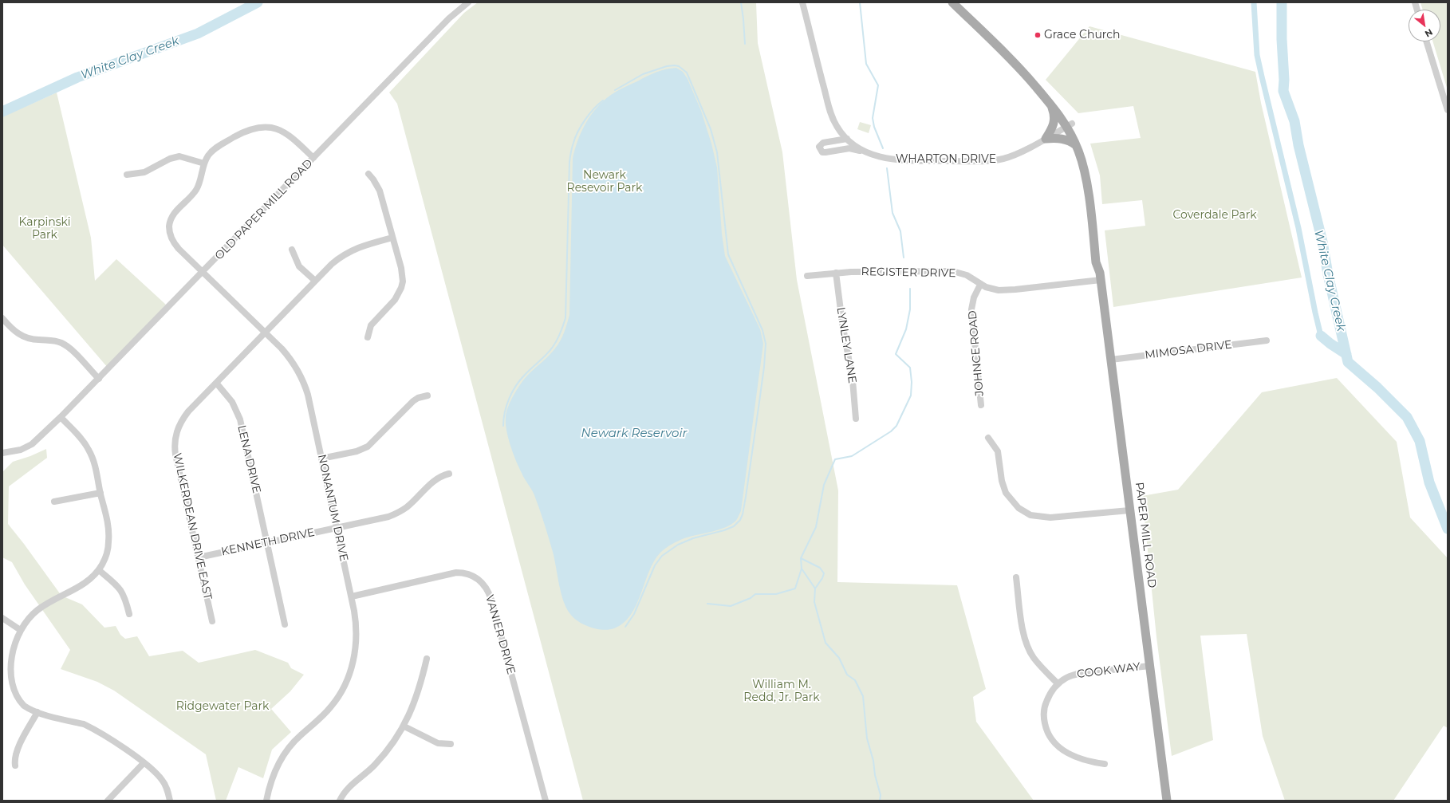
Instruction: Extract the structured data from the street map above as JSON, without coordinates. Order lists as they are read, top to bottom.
{
  "streets": {
    "main road": ["PAPER MILL ROAD"],
    "street": [
      "WHARTON DRIVE",
      "OLD PAPER MILL ROAD",
      "REGISTER DRIVE",
      "LYNLEY LANE",
      "MIMOSA DRIVE",
      "JOHNCE ROAD",
      "LENA DRIVE",
      "NONANTUM DRIVE",
      "WILKERDEAN DRIVE EAST",
      "KENNETH DRIVE",
      "VANIER DRIVE",
      "COOK WAY"
    ]
  },
  "crossings": [
    ["WHARTON DRIVE", "PAPER MILL ROAD"],
    ["OLD PAPER MILL ROAD", "NONANTUM DRIVE"],
    ["REGISTER DRIVE", "LYNLEY LANE"],
    ["REGISTER DRIVE", "JOHNCE ROAD"],
    ["REGISTER DRIVE", "PAPER MILL ROAD"],
    ["MIMOSA DRIVE", "PAPER MILL ROAD"],
    ["LENA DRIVE", "WILKERDEAN DRIVE EAST"],
    ["LENA DRIVE", "KENNETH DRIVE"],
    ["NONANTUM DRIVE", "WILKERDEAN DRIVE EAST"],
    ["NONANTUM DRIVE", "KENNETH DRIVE"],
    ["NONANTUM DRIVE", "VANIER DRIVE"],
    ["WILKERDEAN DRIVE EAST", "KENNETH DRIVE"],
    ["PAPER MILL ROAD", "COOK WAY"]
  ],
  "water": ["White Clay Creek", "Newark Reservoir"],
  "parks": [
    "Newark Resevoir Park",
    "Coverdale Park",
    "Karpinski Park",
    "William M. Redd, Jr. Park",
    "Ridgewater Park"
  ],
  "places": ["Grace Church"],
  "north": "bottom right"
}
